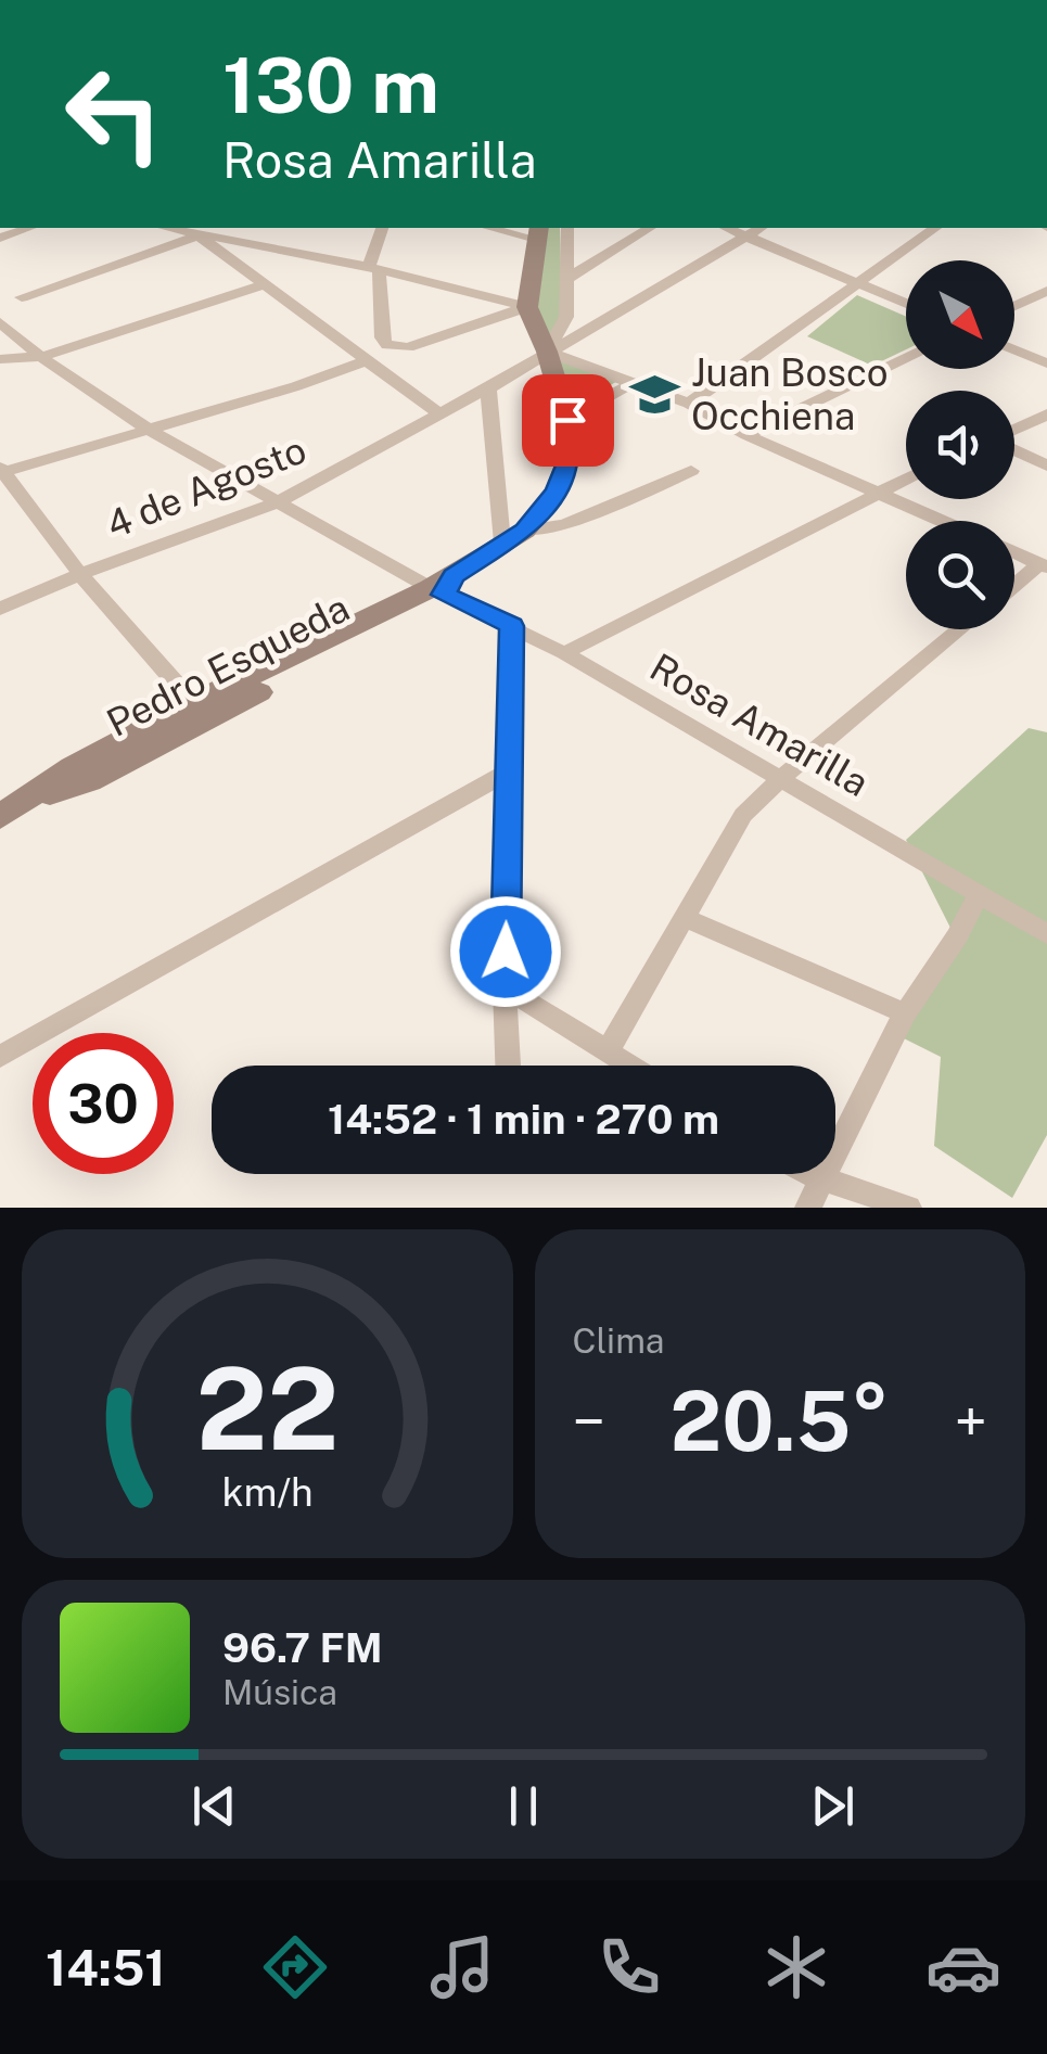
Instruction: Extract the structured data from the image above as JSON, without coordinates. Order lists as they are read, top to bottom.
{
  "streets": {
    "street": ["4 de Agosto", "Pedro Esqueda", "Rosa Amarilla"]
  },
  "crossings": [
    ["4 de Agosto", "Pedro Esqueda"],
    ["4 de Agosto", "Rosa Amarilla"],
    ["Pedro Esqueda", "Rosa Amarilla"]
  ],
  "places": {
    "school or university": ["Juan Bosco Occhiena"]
  },
  "north": "bottom right",
  "page": {
    "turn": ["130 m", "Rosa Amarilla"],
    "limit": "30",
    "trip": "14:52 · 1 min · 270 m",
    "tile": "Clima",
    "heat": ["−", "20.5°", "+"],
    "song": ["96.7 FM", "Música"],
    "tabs": "14:51",
    "gauge": ["22", "km/h"]
  }
}
